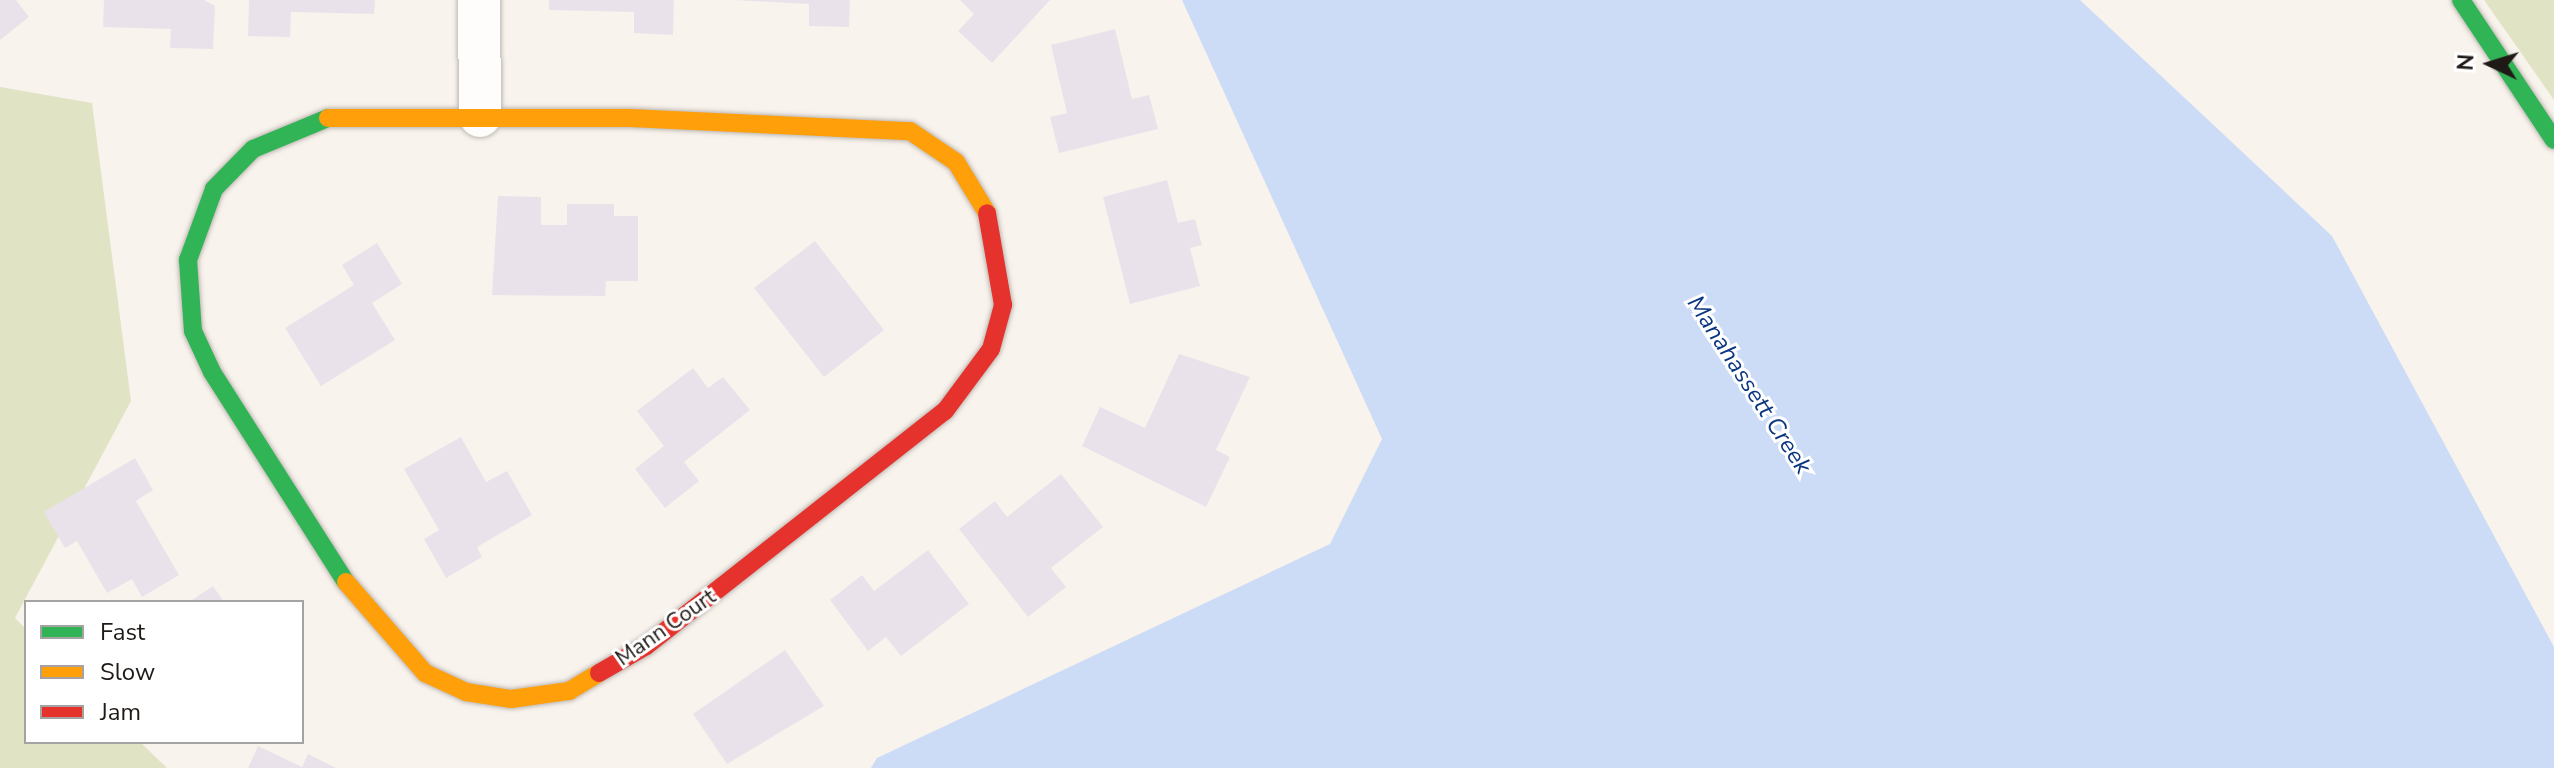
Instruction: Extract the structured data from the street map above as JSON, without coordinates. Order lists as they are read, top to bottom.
{
  "streets": {
    "street": ["Mann Court"]
  },
  "water": ["Manahassett Creek"],
  "legend": ["Fast", "Slow", "Jam"],
  "north": "left"
}
